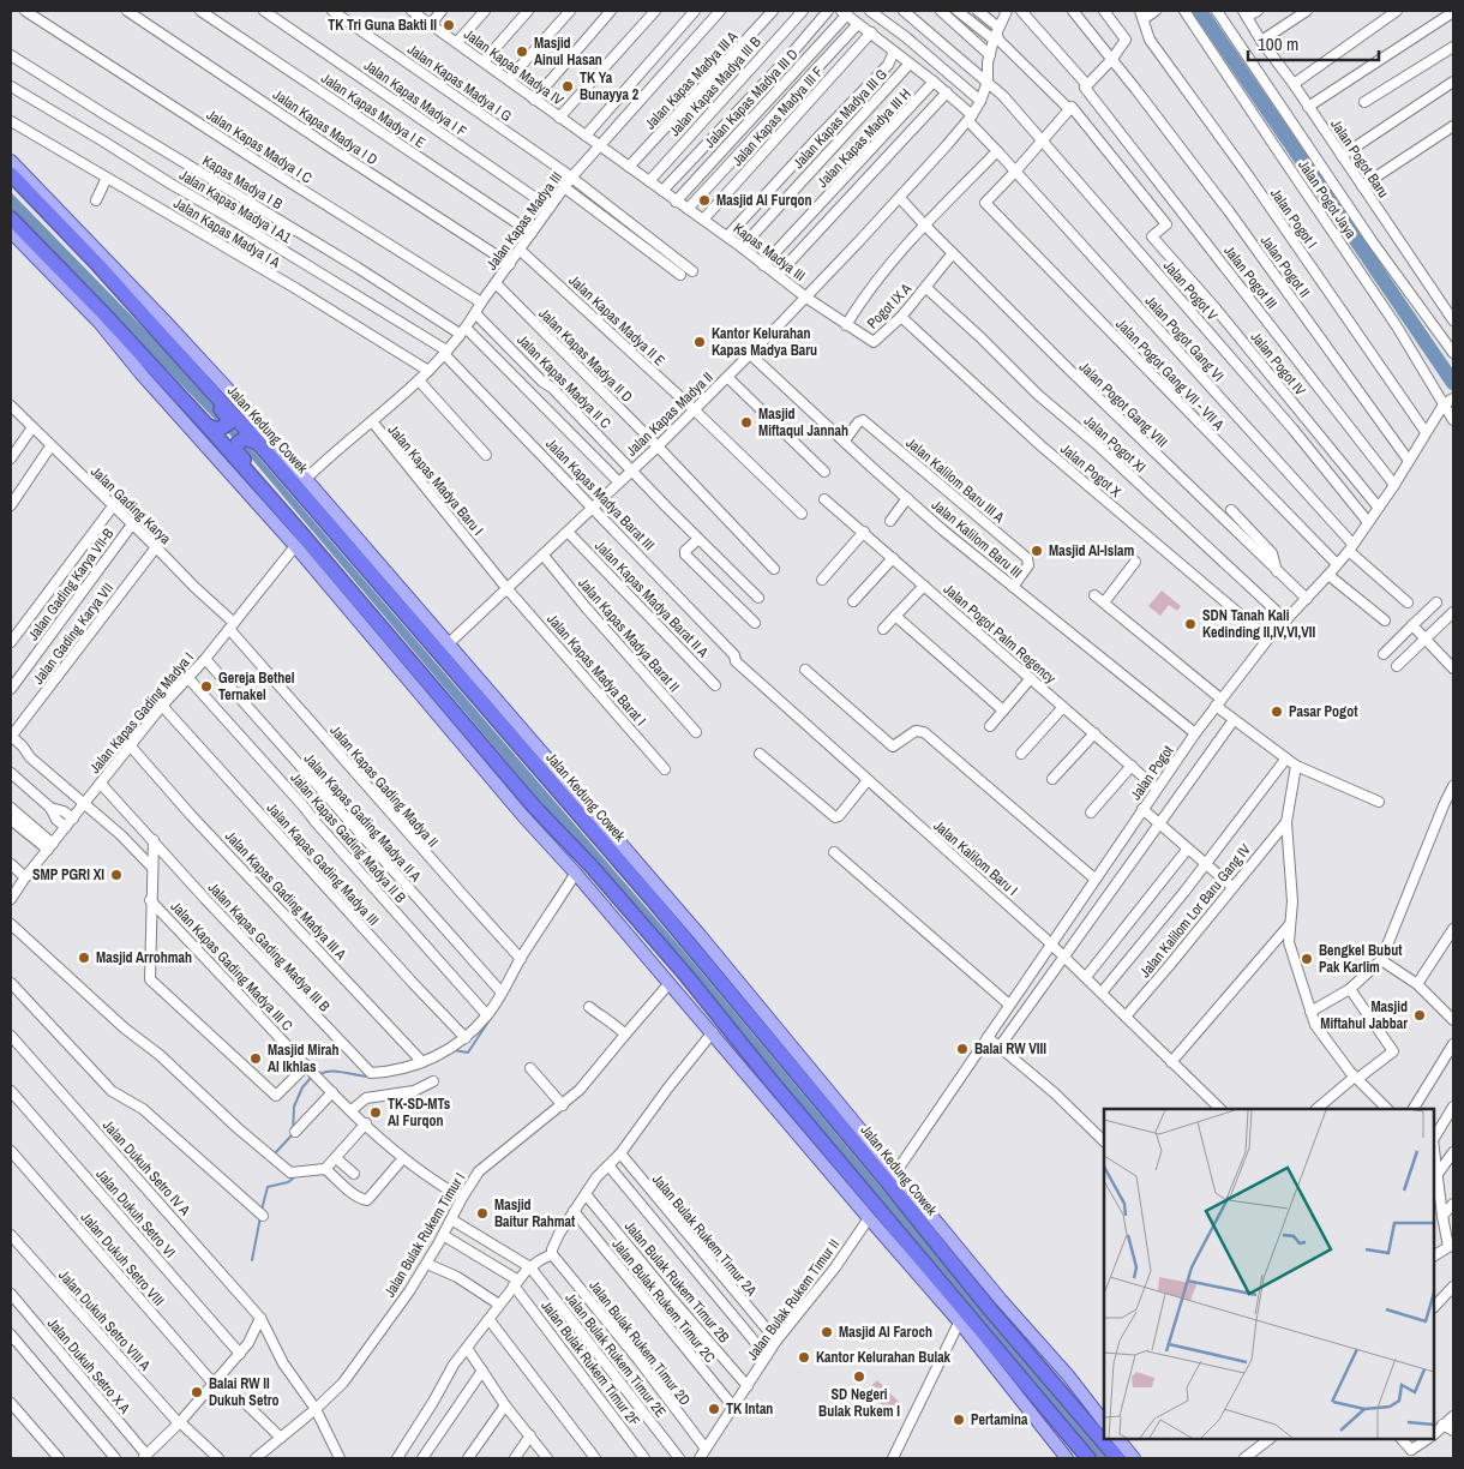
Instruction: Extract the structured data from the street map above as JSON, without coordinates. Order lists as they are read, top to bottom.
{
  "streets": {
    "highway": ["Jalan Kedung Cowek"],
    "street": [
      "Jalan Kapas Madya IV",
      "Jalan Kapas Madya III A",
      "Jalan Kapas Madya I G",
      "Jalan Kapas Madya III B",
      "Jalan Kapas Madya I F",
      "Jalan Kapas Madya III D",
      "Jalan Kapas Madya I E",
      "Jalan Kapas Madya III F",
      "Jalan Kapas Madya III G",
      "Jalan Kapas Madya I D",
      "Jalan Kapas Madya III H",
      "Jalan Kapas Madya I C",
      "Jalan Pogot Baru",
      "Kapas Madya I B",
      "Jalan Pogot Jaya",
      "Jalan Kapas Madya I A1",
      "Jalan Pogot I",
      "Jalan Kapas Madya III",
      "Jalan Kapas Madya I A",
      "Kapas Madya III",
      "Jalan Pogot II",
      "Jalan Pogot III",
      "Jalan Pogot V",
      "Pogot IX A",
      "Jalan Kapas Madya II E",
      "Jalan Pogot Gang VI",
      "Jalan Kapas Madya II D",
      "Jalan Pogot IV",
      "Jalan Pogot Gang VII - VII A",
      "Jalan Kapas Madya II C",
      "Jalan Pogot Gang VIII",
      "Jalan Kapas Madya II",
      "Jalan Pogot XI",
      "Jalan Pogot X",
      "Jalan Kapas Madya Baru I",
      "Jalan Kalilom Baru III A",
      "Jalan Kapas Madya Barat III",
      "Jalan Gading Karya",
      "Jalan Kalilom Baru III",
      "Jalan Gading Karya VII-B",
      "Jalan Kapas Madya Barat II A",
      "Jalan Gading Karya VII",
      "Jalan Pogot Palm Regency",
      "Jalan Kapas Madya Barat II",
      "Jalan Kapas Madya Barat I",
      "Jalan Kapas Gading Madya I",
      "Jalan Pogot",
      "Jalan Kapas Gading Madya II",
      "Jalan Kapas Gading Madya II A",
      "Jalan Kapas Gading Madya II B",
      "Jalan Kalilom Baru I",
      "Jalan Kapas Gading Madya III",
      "Jalan Kapas Gading Madya III A",
      "Jalan Kalilom Lor Baru Gang IV",
      "Jalan Kapas Gading Madya III B",
      "Jalan Kapas Gading Madya III C",
      "Jalan Dukuh Setro IV A",
      "Jalan Dukuh Setro VI",
      "Jalan Bulak Rukem Timur I",
      "Jalan Bulak Rukem Timur 2A",
      "Jalan Dukuh Setro VIII",
      "Jalan Bulak Rukem Timur 2B",
      "Jalan Bulak Rukem Timur II",
      "Jalan Bulak Rukem Timur 2C",
      "Jalan Dukuh Setro VIII A",
      "Jalan Bulak Rukem Timur 2D",
      "Jalan Bulak Rukem Timur 2E",
      "Jalan Bulak Rukem Timur 2F",
      "Jalan Dukuh Setro X A"
    ]
  },
  "crossings": [
    ["Jalan Kapas Madya IV", "Jalan Kapas Madya III"],
    ["Jalan Kapas Madya IV", "Kapas Madya III"],
    ["Jalan Kapas Madya III A", "Kapas Madya III"],
    ["Jalan Kapas Madya I G", "Jalan Kapas Madya III"],
    ["Jalan Kapas Madya III B", "Kapas Madya III"],
    ["Jalan Kapas Madya I F", "Jalan Kapas Madya III"],
    ["Jalan Kapas Madya III D", "Kapas Madya III"],
    ["Jalan Kapas Madya III D", "Jalan Pogot Gang VI"],
    ["Jalan Kapas Madya I E", "Jalan Kapas Madya III"],
    ["Jalan Kapas Madya III F", "Kapas Madya III"],
    ["Jalan Kapas Madya III F", "Jalan Pogot Gang VI"],
    ["Jalan Kapas Madya III G", "Kapas Madya III"],
    ["Jalan Kapas Madya III G", "Jalan Pogot Gang VI"],
    ["Jalan Kapas Madya I D", "Jalan Kapas Madya III"],
    ["Jalan Kapas Madya III H", "Kapas Madya III"],
    ["Jalan Kapas Madya III H", "Jalan Pogot Gang VI"],
    ["Jalan Kapas Madya I C", "Jalan Kapas Madya III"],
    ["Kapas Madya I B", "Jalan Kapas Madya II"],
    ["Kapas Madya I B", "Jalan Kapas Madya Baru I"],
    ["Jalan Pogot Jaya", "Jalan Pogot"],
    ["Jalan Kapas Madya I A1", "Jalan Kapas Madya Baru I"],
    ["Jalan Kapas Madya I A1", "Jalan Kapas Madya Barat III"],
    ["Jalan Pogot I", "Jalan Pogot"],
    ["Jalan Kapas Madya III", "Kapas Madya III"],
    ["Jalan Kapas Madya III", "Jalan Kapas Madya II E"],
    ["Jalan Kapas Madya III", "Jalan Kapas Madya II D"],
    ["Jalan Kapas Madya III", "Jalan Kapas Madya II C"],
    ["Jalan Kapas Madya III", "Jalan Kapas Madya Baru I"],
    ["Jalan Kapas Madya I A", "Jalan Kapas Madya Baru I"],
    ["Kapas Madya III", "Pogot IX A"],
    ["Kapas Madya III", "Jalan Kapas Madya II"],
    ["Jalan Pogot II", "Jalan Pogot"],
    ["Jalan Pogot III", "Jalan Pogot"],
    ["Jalan Pogot V", "Jalan Kapas Madya II"],
    ["Jalan Pogot V", "Jalan Pogot"],
    ["Pogot IX A", "Jalan Pogot Gang VIII"],
    ["Pogot IX A", "Jalan Kapas Madya II"],
    ["Pogot IX A", "Jalan Pogot XI"],
    ["Pogot IX A", "Jalan Pogot X"],
    ["Jalan Kapas Madya II E", "Jalan Kapas Madya II"],
    ["Jalan Pogot Gang VI", "Jalan Pogot Gang VII - VII A"],
    ["Jalan Pogot Gang VI", "Jalan Kapas Madya II"],
    ["Jalan Pogot Gang VI", "Jalan Pogot"],
    ["Jalan Kapas Madya II D", "Jalan Kapas Madya II"],
    ["Jalan Pogot IV", "Jalan Pogot"],
    ["Jalan Pogot Gang VII - VII A", "Jalan Pogot"],
    ["Jalan Kapas Madya II C", "Jalan Kapas Madya II"],
    ["Jalan Kapas Madya II C", "Jalan Kapas Madya Baru I"],
    ["Jalan Pogot Gang VIII", "Jalan Kapas Madya II"],
    ["Jalan Pogot Gang VIII", "Jalan Pogot"],
    ["Jalan Kapas Madya II", "Jalan Kedung Cowek"],
    ["Jalan Kapas Madya II", "Jalan Kapas Madya Baru I"],
    ["Jalan Kapas Madya II", "Jalan Kapas Madya Barat III"],
    ["Jalan Kapas Madya II", "Jalan Kalilom Baru III"],
    ["Jalan Kapas Madya II", "Jalan Kapas Madya Barat II A"],
    ["Jalan Kapas Madya II", "Jalan Kapas Madya Barat II"],
    ["Jalan Kapas Madya II", "Jalan Kapas Madya Barat I"],
    ["Jalan Kedung Cowek", "Jalan Pogot"],
    ["Jalan Pogot XI", "Jalan Pogot"],
    ["Jalan Pogot X", "Jalan Pogot"],
    ["Jalan Kapas Madya Baru I", "Jalan Kapas Madya Barat III"],
    ["Jalan Kapas Madya Baru I", "Jalan Kapas Madya Barat I"],
    ["Jalan Kalilom Baru III A", "Jalan Kalilom Baru III"],
    ["Jalan Kapas Madya Barat III", "Jalan Kalilom Baru I"],
    ["Jalan Gading Karya", "Jalan Gading Karya VII-B"],
    ["Jalan Gading Karya", "Jalan Gading Karya VII"],
    ["Jalan Gading Karya", "Jalan Kapas Gading Madya I"],
    ["Jalan Gading Karya", "Jalan Kapas Gading Madya II"],
    ["Jalan Kalilom Baru III", "Jalan Pogot"],
    ["Jalan Pogot Palm Regency", "Jalan Pogot"],
    ["Jalan Kapas Gading Madya I", "Jalan Kapas Gading Madya II"],
    ["Jalan Kapas Gading Madya I", "Jalan Kapas Gading Madya II A"],
    ["Jalan Kapas Gading Madya I", "Jalan Kapas Gading Madya II B"],
    ["Jalan Kapas Gading Madya I", "Jalan Kapas Gading Madya III"],
    ["Jalan Kapas Gading Madya I", "Jalan Kapas Gading Madya III A"],
    ["Jalan Kapas Gading Madya I", "Jalan Kapas Gading Madya III B"],
    ["Jalan Pogot", "Jalan Kalilom Baru I"],
    ["Jalan Kalilom Baru I", "Jalan Kalilom Lor Baru Gang IV"],
    ["Jalan Kapas Gading Madya III A", "Jalan Kapas Gading Madya III B"],
    ["Jalan Kapas Gading Madya III C", "Jalan Bulak Rukem Timur I"],
    ["Jalan Dukuh Setro IV A", "Jalan Bulak Rukem Timur I"],
    ["Jalan Dukuh Setro IV A", "Jalan Dukuh Setro X A"],
    ["Jalan Dukuh Setro VI", "Jalan Dukuh Setro X A"],
    ["Jalan Bulak Rukem Timur 2A", "Jalan Bulak Rukem Timur II"],
    ["Jalan Dukuh Setro VIII", "Jalan Dukuh Setro X A"],
    ["Jalan Bulak Rukem Timur 2B", "Jalan Bulak Rukem Timur II"],
    ["Jalan Bulak Rukem Timur II", "Jalan Bulak Rukem Timur 2C"],
    ["Jalan Bulak Rukem Timur II", "Jalan Bulak Rukem Timur 2D"],
    ["Jalan Dukuh Setro VIII A", "Jalan Dukuh Setro X A"]
  ],
  "places": [
    "TK Tri Guna Bakti II",
    "Masjid Ainul Hasan",
    "TK Ya Bunayya 2",
    "Masjid Al Furqon",
    "Kantor Kelurahan Kapas Madya Baru",
    "Masjid Miftaqul Jannah",
    "Masjid Al-Islam",
    "SDN Tanah Kali Kedinding II,IV,VI,VII",
    "Gereja Bethel Ternakel",
    "Pasar Pogot",
    "SMP PGRI XI",
    "Masjid Arrohmah",
    "Bengkel Bubut Pak Karlim",
    "Masjid Miftahul Jabbar",
    "Balai RW VIII",
    "Masjid Mirah Al Ikhlas",
    "TK-SD-MTs Al Furqon",
    "Masjid Baitur Rahmat",
    "Masjid Al Faroch",
    "Kantor Kelurahan Bulak",
    "SD Negeri Bulak Rukem I",
    "Balai RW II Dukuh Setro",
    "TK Intan",
    "Pertamina"
  ],
  "scale_bar": "100 m"
}
